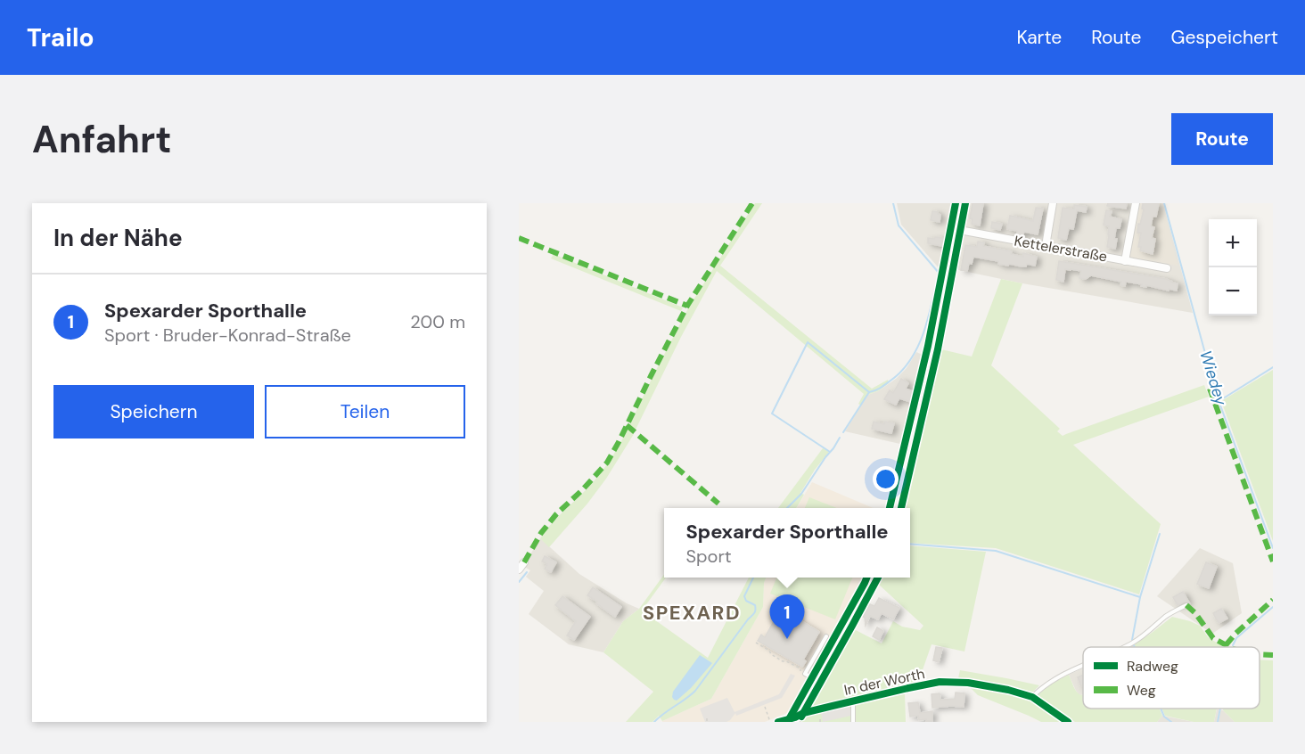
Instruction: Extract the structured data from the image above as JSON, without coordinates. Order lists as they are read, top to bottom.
{
  "streets": {
    "street": ["Kettelerstraße", "In der Worth"]
  },
  "districts": ["SPEXARD"],
  "water": ["Wiedey"],
  "legend": ["Radweg", "Weg"],
  "page": {
    "header": "Trailo",
    "nav": ["Karte", "Route", "Gespeichert"],
    "buttons": [
      "Route",
      ["Speichern", "Teilen"]
    ],
    "title": "Anfahrt",
    "heading": "In der Nähe",
    "map_buttons": ["+", "−"],
    "list": [
      {
        "mark": "1",
        "name": "Spexarder Sporthalle",
        "note": "Sport · Bruder-Konrad-Straße",
        "value": "200 m"
      }
    ],
    "popup": ["Spexarder Sporthalle", "Sport"],
    "pins": "1"
  }
}
